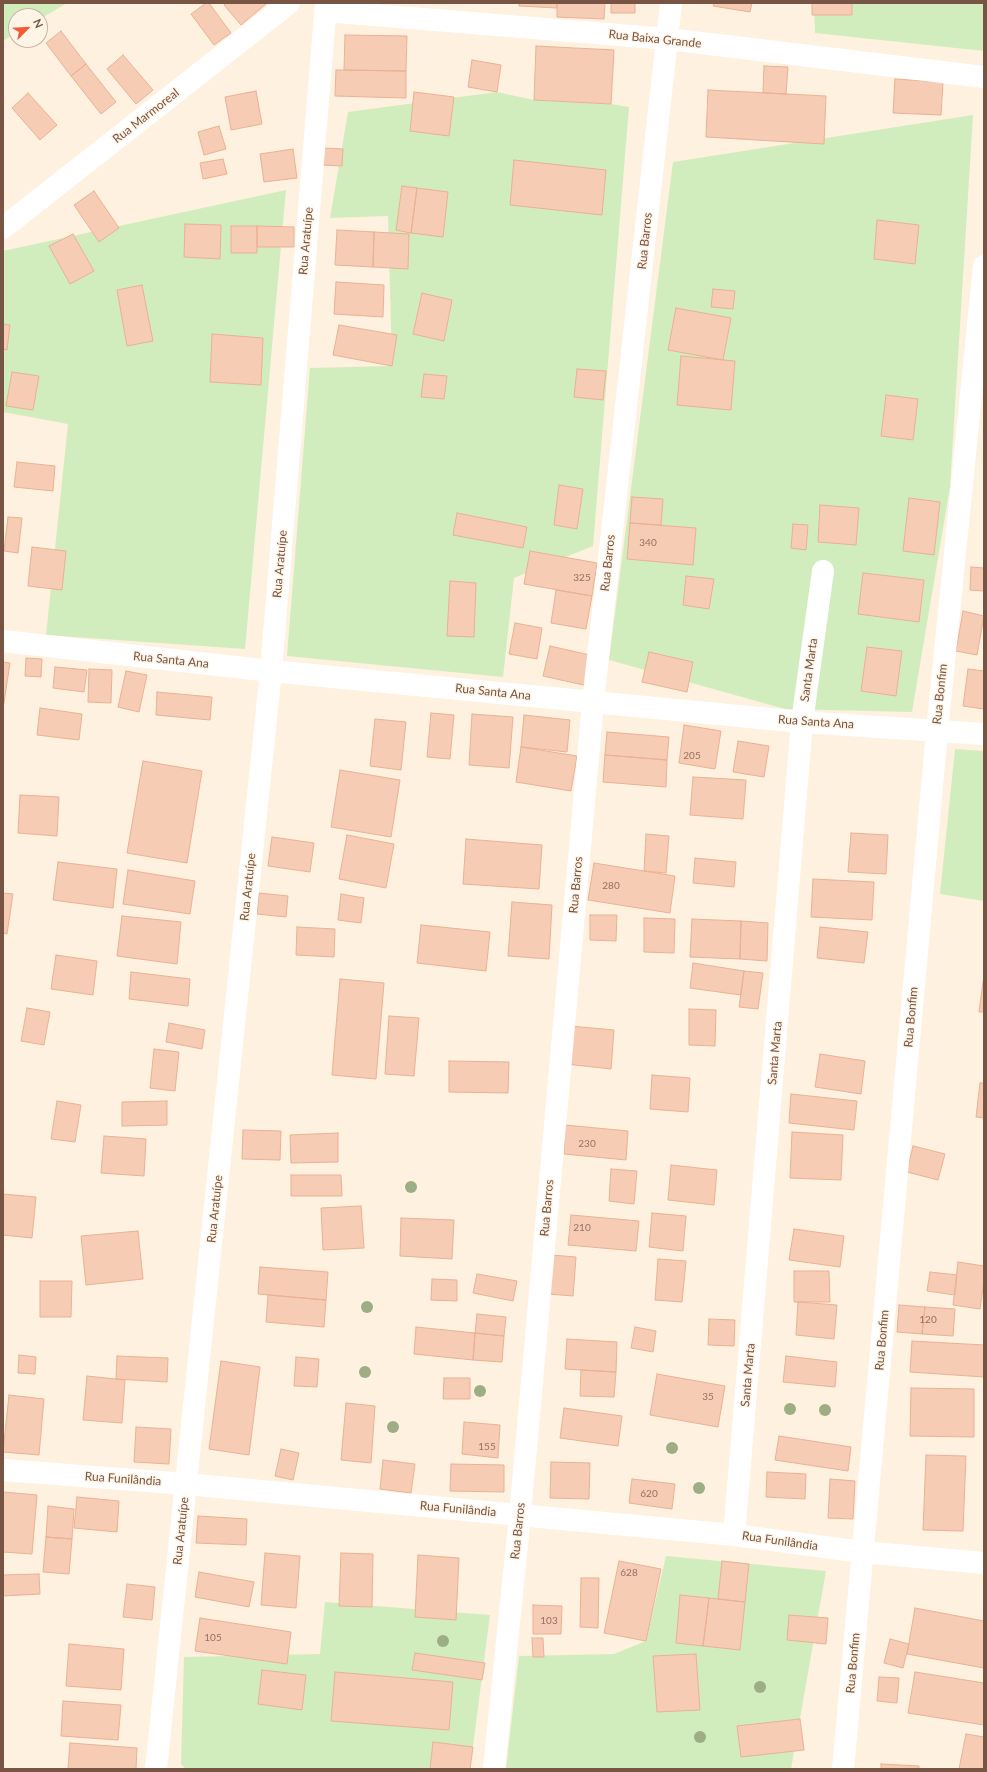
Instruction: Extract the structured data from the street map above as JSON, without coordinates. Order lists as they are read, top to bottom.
{
  "streets": {
    "street": [
      "Rua Baixa Grande",
      "Rua Marmoreal",
      "Rua Aratuípe",
      "Rua Barros",
      "Rua Santa Ana",
      "Santa Marta",
      "Rua Bonfim",
      "Rua Funilândia"
    ]
  },
  "crossings": [
    ["Rua Baixa Grande", "Rua Aratuípe"],
    ["Rua Baixa Grande", "Rua Barros"],
    ["Rua Aratuípe", "Rua Santa Ana"],
    ["Rua Aratuípe", "Rua Funilândia"],
    ["Rua Barros", "Rua Santa Ana"],
    ["Rua Barros", "Rua Funilândia"],
    ["Rua Santa Ana", "Santa Marta"],
    ["Rua Santa Ana", "Rua Bonfim"],
    ["Santa Marta", "Rua Funilândia"],
    ["Rua Bonfim", "Rua Funilândia"]
  ],
  "house_numbers": [
    "340",
    "325",
    "205",
    "280",
    "230",
    "210",
    "120",
    "35",
    "155",
    "620",
    "628",
    "103",
    "105"
  ],
  "north": "top right"
}
